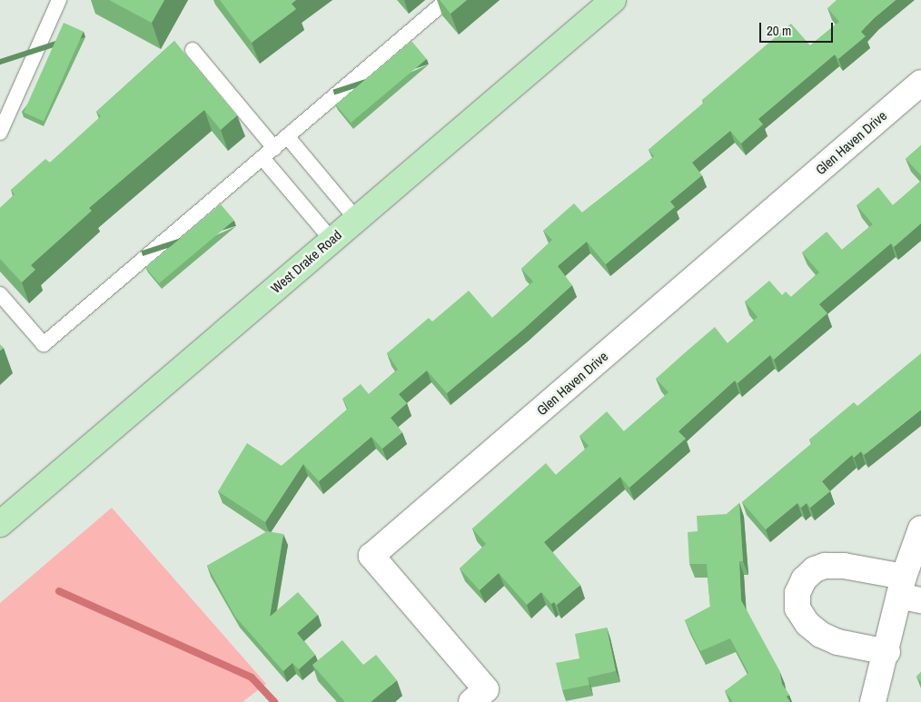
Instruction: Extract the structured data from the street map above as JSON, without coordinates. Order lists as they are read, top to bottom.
{
  "streets": {
    "main road": ["West Drake Road"],
    "street": ["Glen Haven Drive"]
  },
  "scale_bar": "20 m"
}
